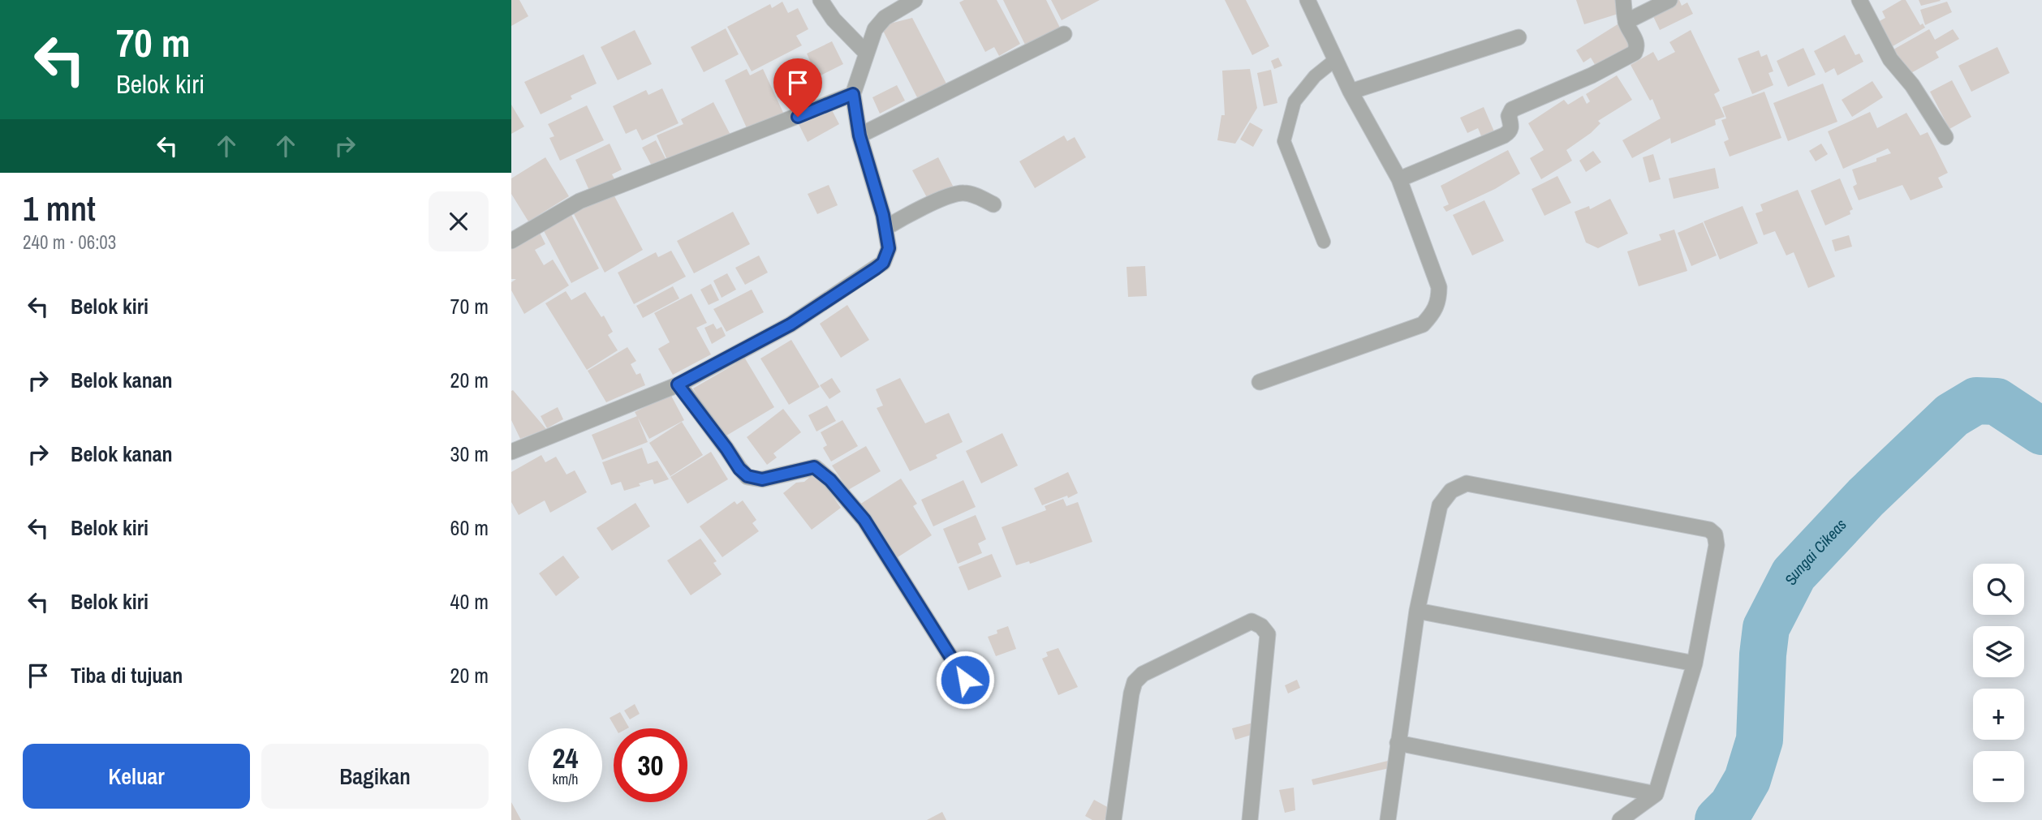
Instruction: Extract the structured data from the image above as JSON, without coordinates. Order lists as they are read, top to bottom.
{
  "water": ["Sungai Cikeas"],
  "page": {
    "turn": ["70 m", "Belok kiri"],
    "heading": ["1 mnt", "240 m · 06:03"],
    "list": [
      {
        "name": "Belok kiri",
        "value": "70 m"
      },
      {
        "name": "Belok kanan",
        "value": "20 m"
      },
      {
        "name": "Belok kanan",
        "value": "30 m"
      },
      {
        "name": "Belok kiri",
        "value": "60 m"
      },
      {
        "name": "Belok kiri",
        "value": "40 m"
      },
      {
        "name": "Tiba di tujuan",
        "value": "20 m"
      }
    ],
    "map_buttons": ["+", "−"],
    "speed": "24 km/h",
    "limit": "30",
    "buttons": ["Keluar", "Bagikan"]
  }
}
